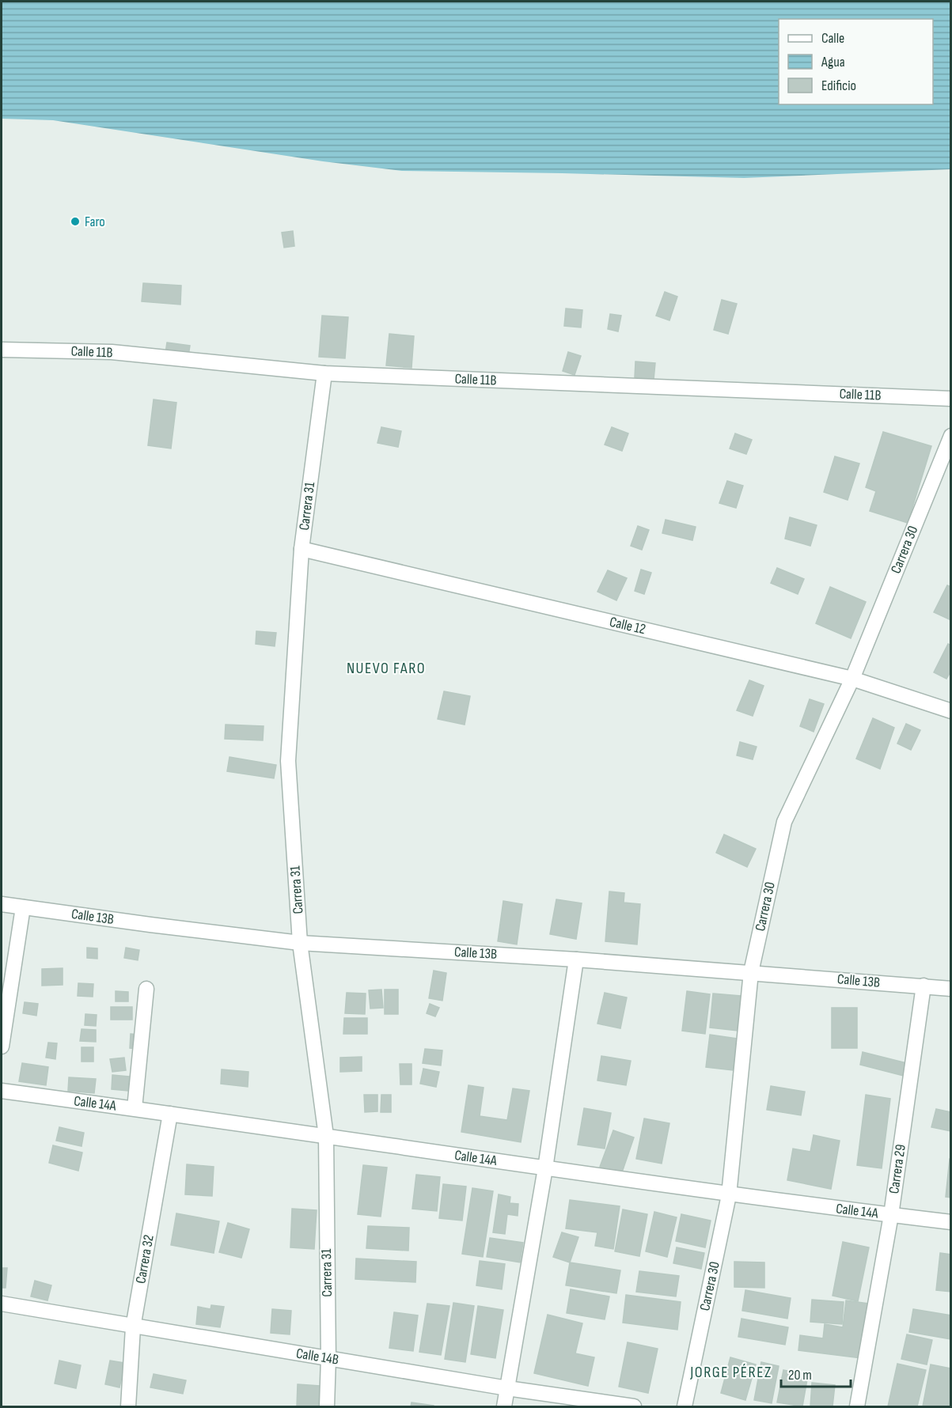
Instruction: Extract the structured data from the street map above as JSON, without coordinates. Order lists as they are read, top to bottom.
{
  "streets": {
    "street": [
      "Calle 11B",
      "Carrera 31",
      "Carrera 30",
      "Calle 12",
      "Calle 13B",
      "Calle 14A",
      "Carrera 29",
      "Carrera 32",
      "Calle 14B"
    ]
  },
  "crossings": [
    ["Calle 11B", "Carrera 31"],
    ["Carrera 31", "Calle 12"],
    ["Carrera 31", "Calle 13B"],
    ["Carrera 31", "Calle 14A"],
    ["Carrera 31", "Calle 14B"],
    ["Carrera 30", "Calle 12"],
    ["Carrera 30", "Calle 13B"],
    ["Carrera 30", "Calle 14A"],
    ["Calle 13B", "Carrera 29"],
    ["Calle 14A", "Carrera 29"],
    ["Calle 14A", "Carrera 32"],
    ["Carrera 32", "Calle 14B"]
  ],
  "districts": ["NUEVO FARO", "JORGE PÉREZ"],
  "places": ["Faro"],
  "legend": ["Calle", "Agua", "Edificio"],
  "scale_bar": "20 m"
}
